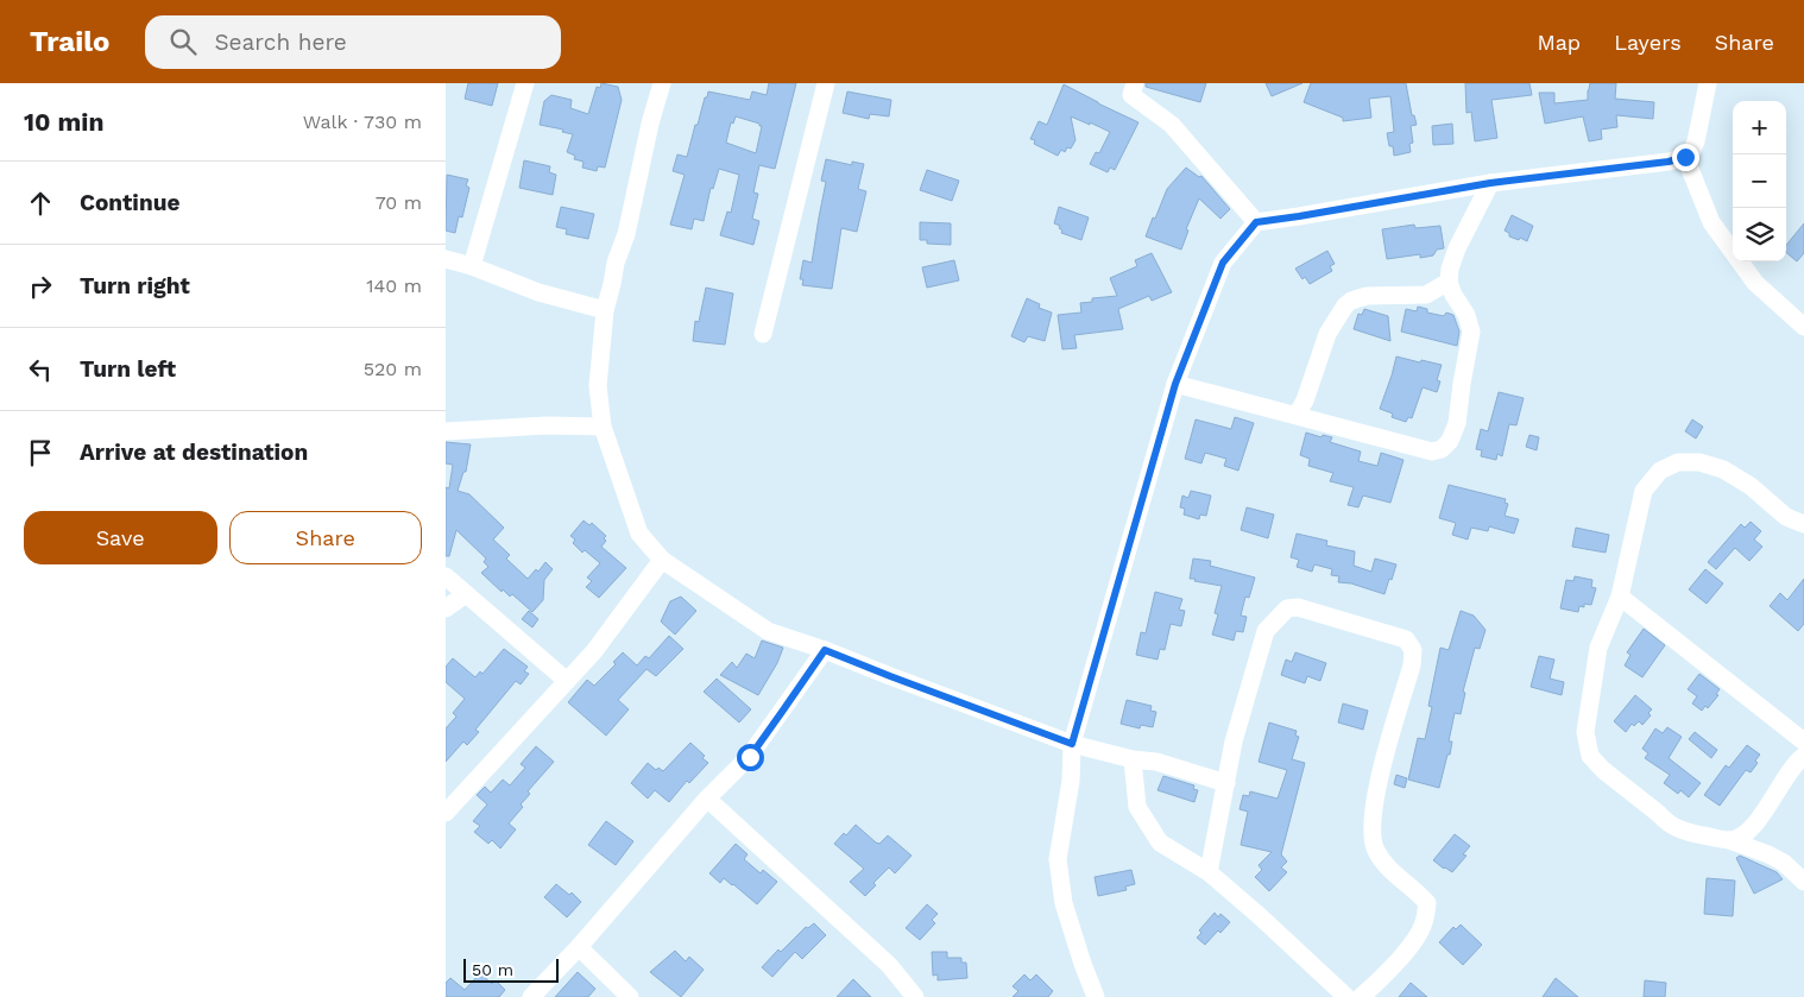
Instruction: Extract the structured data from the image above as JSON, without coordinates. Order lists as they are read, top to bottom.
{
  "scale_bar": "50 m",
  "page": {
    "header": "Trailo",
    "search": "Search here",
    "nav": ["Map", "Layers", "Share"],
    "heading": ["10 min", "Walk · 730 m"],
    "map_buttons": ["+", "−"],
    "list": [
      ["Continue", "70 m"],
      ["Turn right", "140 m"],
      ["Turn left", "520 m"],
      "Arrive at destination"
    ],
    "buttons": ["Save", "Share"],
    "scale": "50 m"
  }
}
